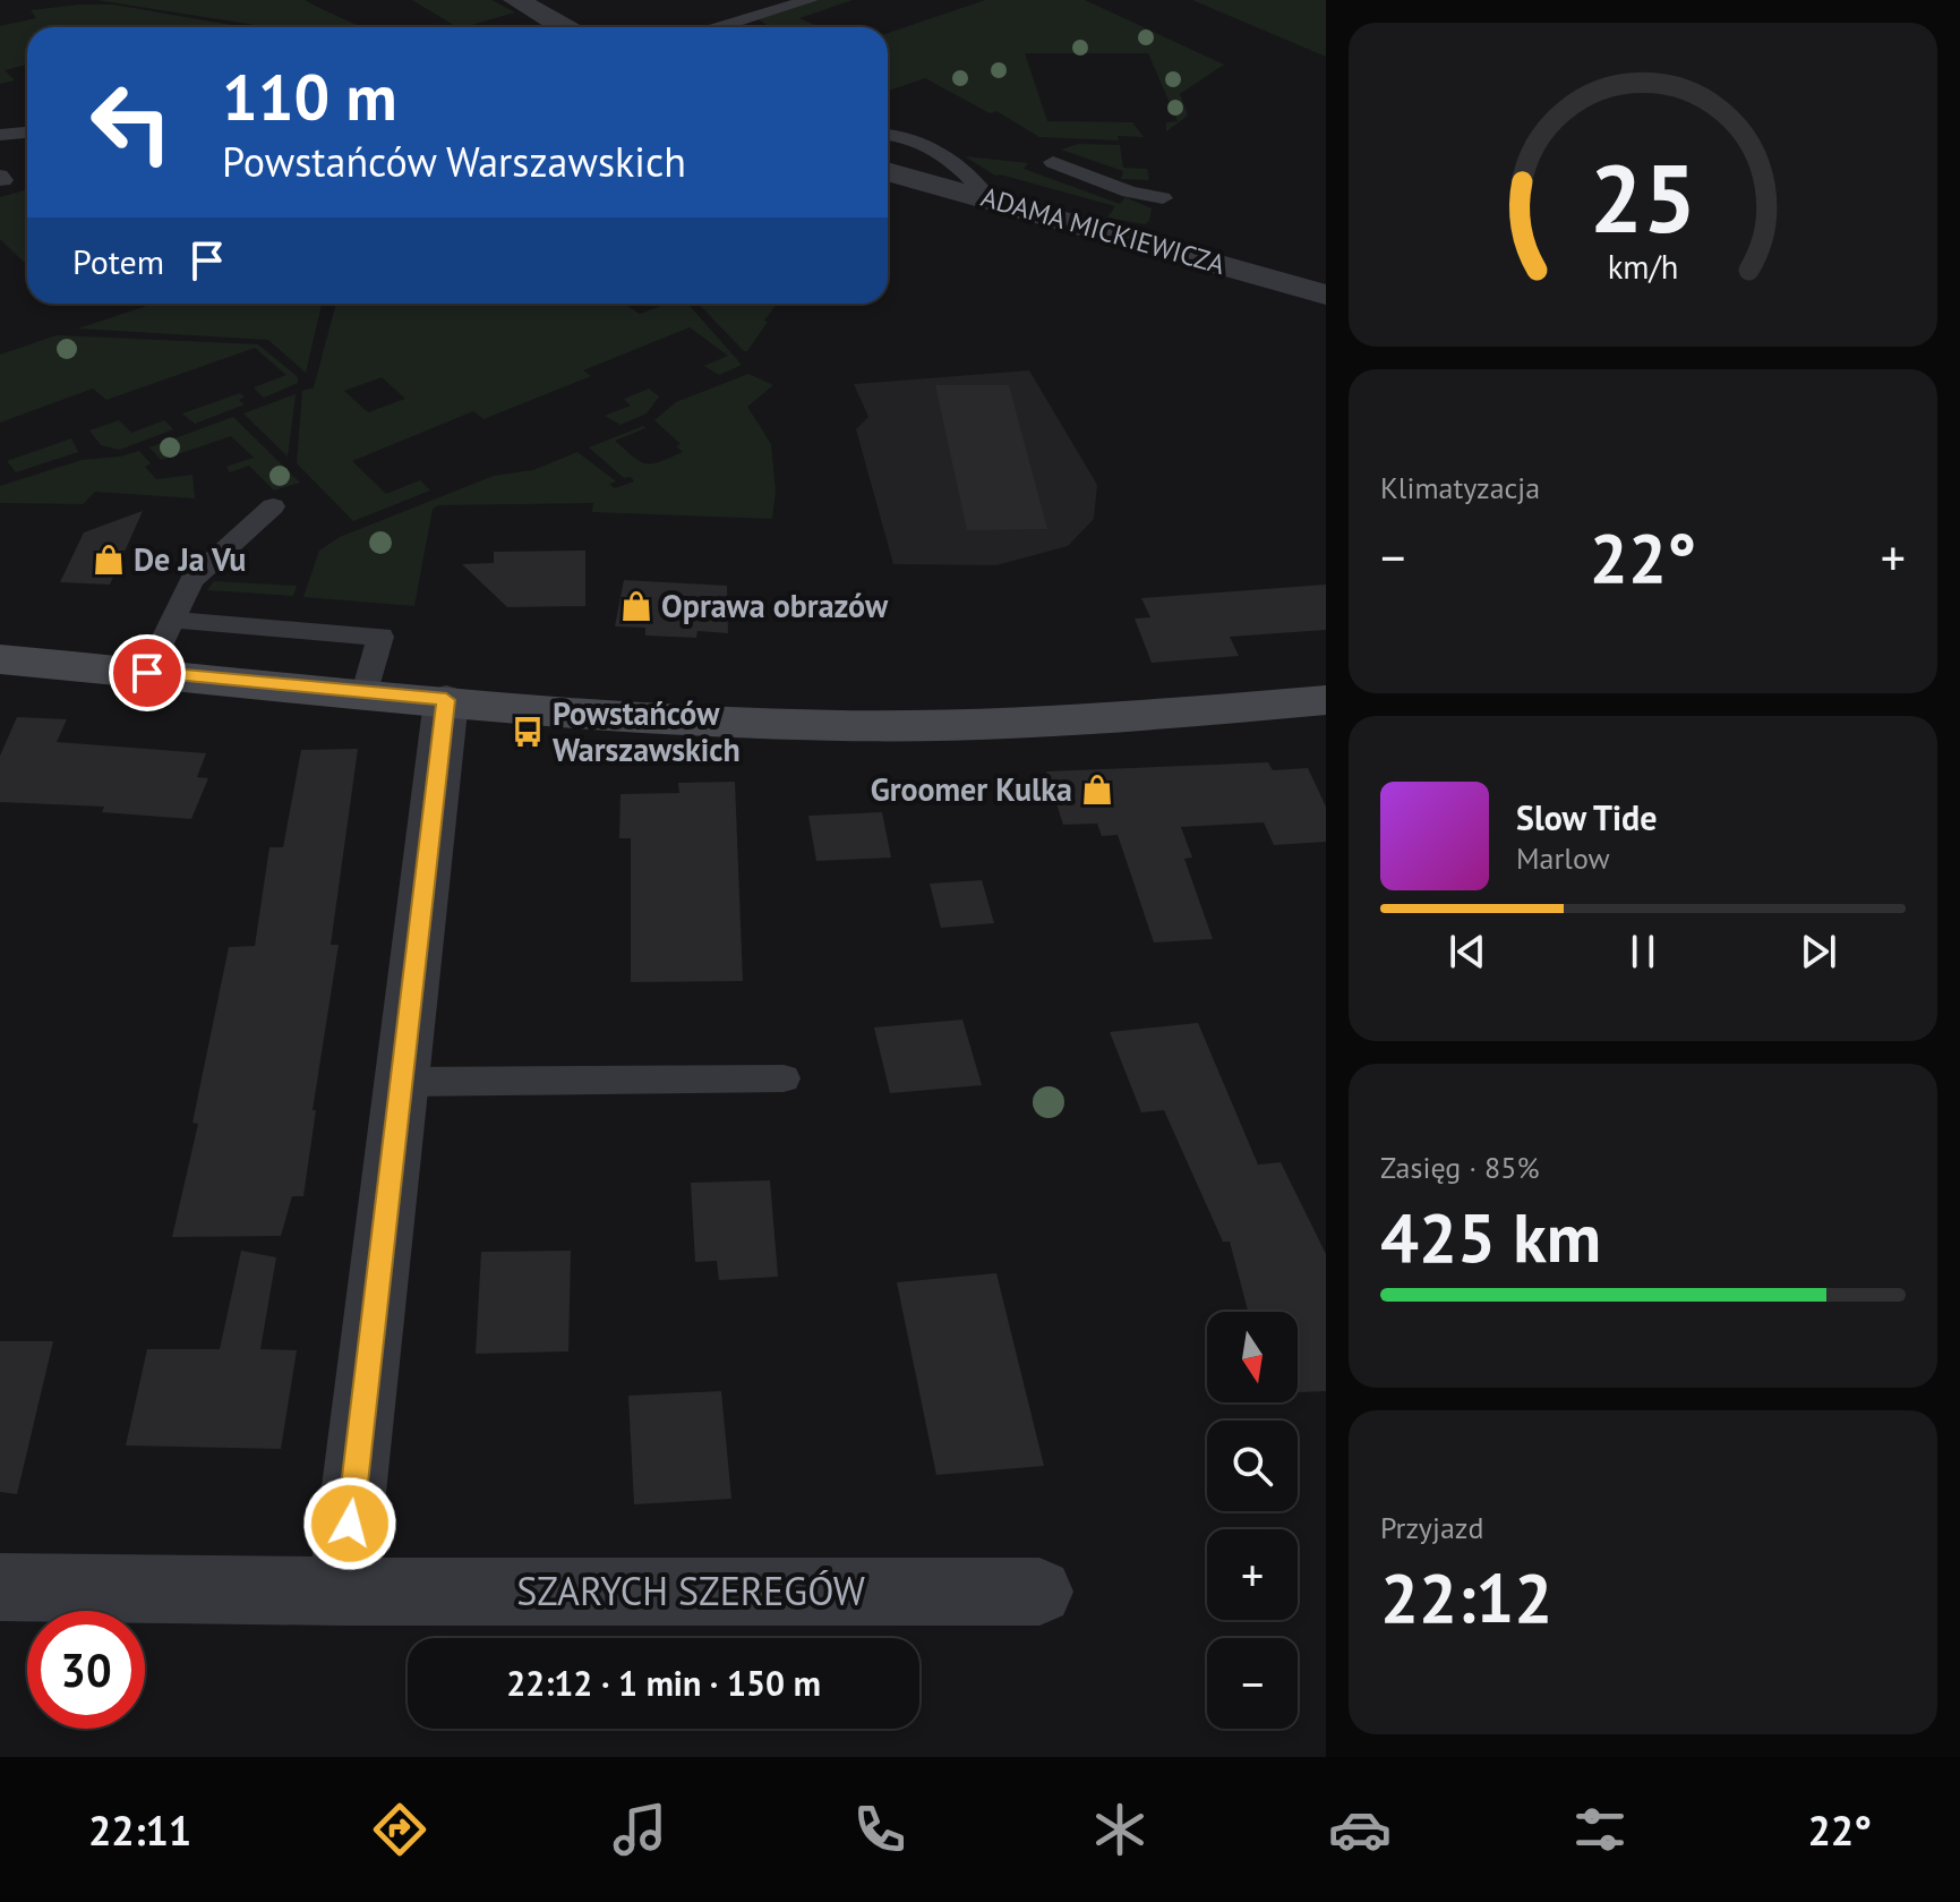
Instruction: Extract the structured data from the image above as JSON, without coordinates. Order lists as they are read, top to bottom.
{
  "streets": {
    "street": ["ADAMA MICKIEWICZA", "SZARYCH SZEREGÓW"]
  },
  "places": {
    "shop": ["De Ja Vu", "Oprawa obrazów", "Groomer Kulka"],
    "bus stop": ["Powstańców Warszawskich"]
  },
  "north": "bottom",
  "page": {
    "turn": ["110 m", "Powstańców Warszawskich"],
    "then": "Potem",
    "tile": [
      "Klimatyzacja",
      ["Zasięg · 85%", "425 km"],
      ["Przyjazd", "22:12"]
    ],
    "heat": ["−", "22°", "+"],
    "song": ["Slow Tide", "Marlow"],
    "map_buttons": ["+", "−"],
    "limit": "30",
    "trip": "22:12 · 1 min · 150 m",
    "tabs": ["22:11", "22°"],
    "gauge": ["25", "km/h"]
  }
}
